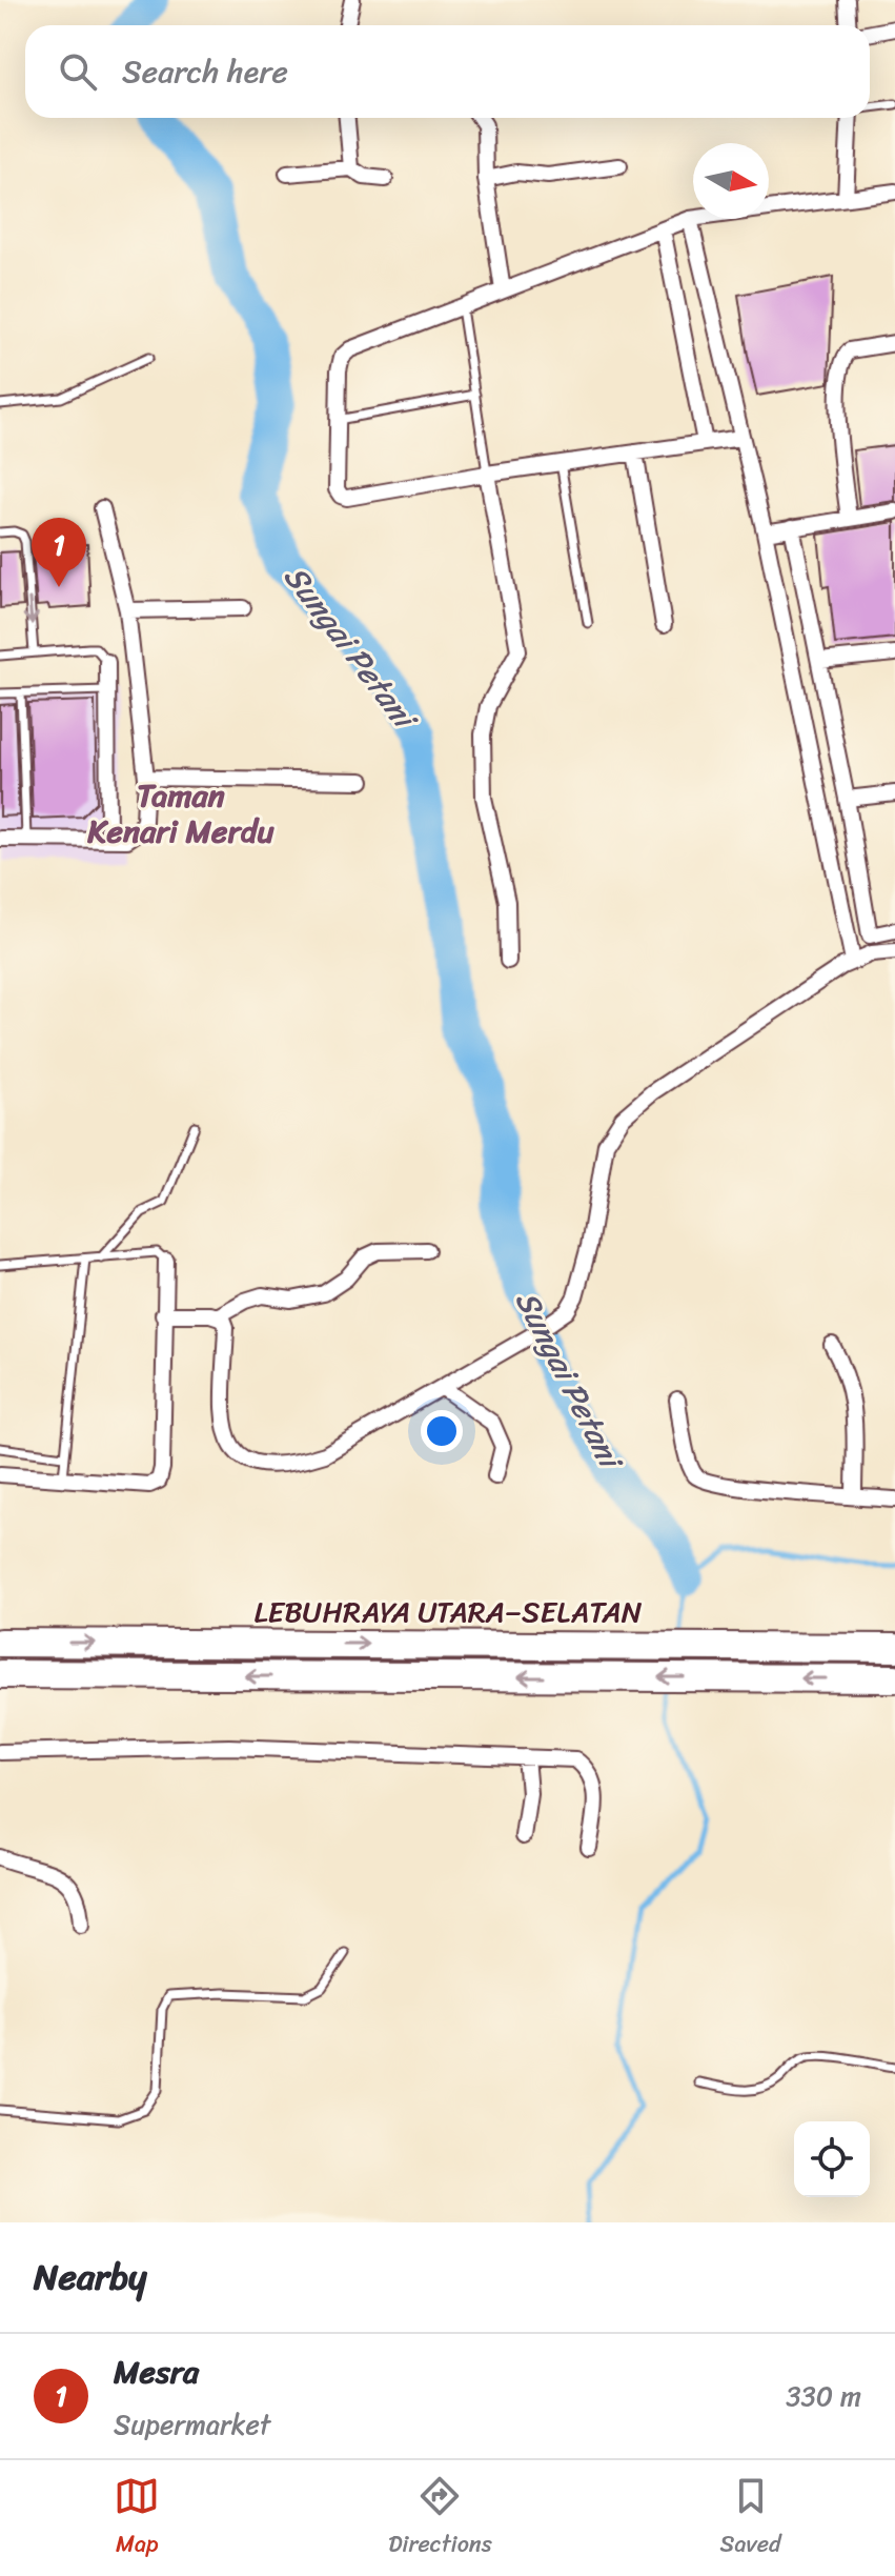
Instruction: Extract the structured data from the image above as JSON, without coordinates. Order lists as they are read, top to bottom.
{
  "streets": {
    "highway": ["LEBUHRAYA UTARA–SELATAN"]
  },
  "districts": ["Taman Kenari Merdu"],
  "water": ["Sungai Petani"],
  "north": "right",
  "page": {
    "search": "Search here",
    "pins": "1",
    "heading": "Nearby",
    "list": [
      {
        "mark": "1",
        "name": "Mesra",
        "note": "Supermarket",
        "value": "330 m"
      }
    ],
    "nav": ["Map", "Directions", "Saved"]
  }
}
